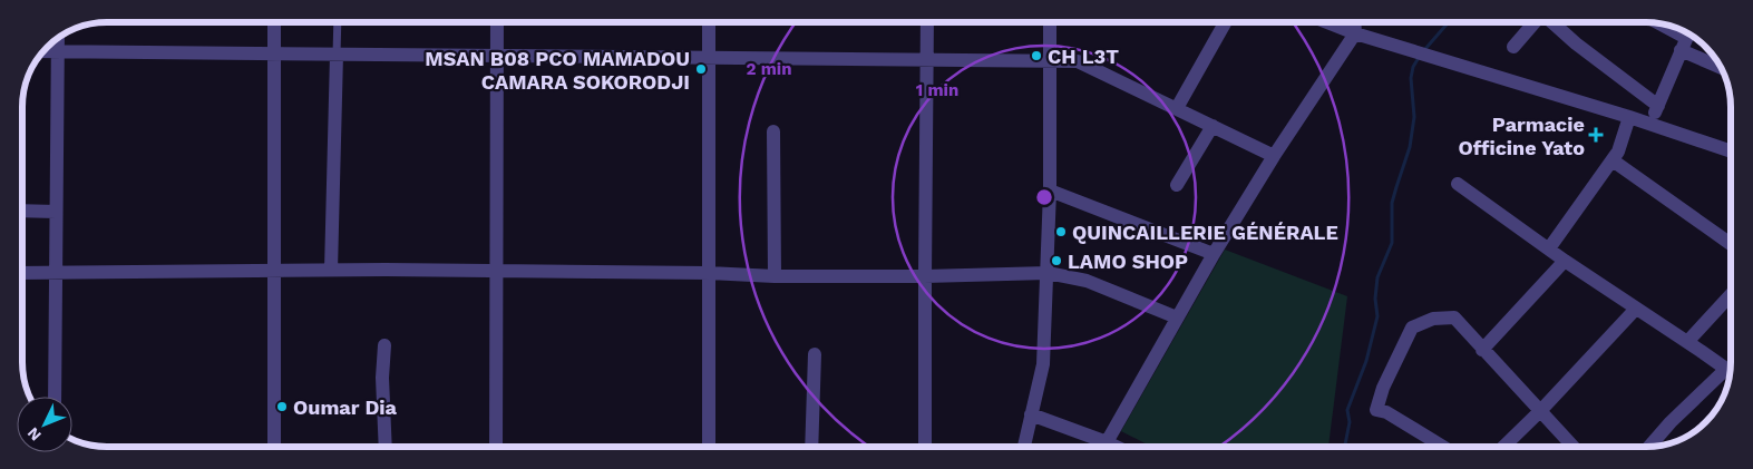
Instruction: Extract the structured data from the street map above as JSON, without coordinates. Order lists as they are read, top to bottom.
{
  "places": {
    "other": [
      "CH L3T",
      "MSAN B08 PCO MAMADOU CAMARA SOKORODJI",
      "QUINCAILLERIE GÉNÉRALE",
      "LAMO SHOP",
      "Oumar Dia"
    ],
    "health": ["Parmacie Officine Yato"]
  },
  "north": "bottom left",
  "rings": ["2 min", "1 min"]
}
